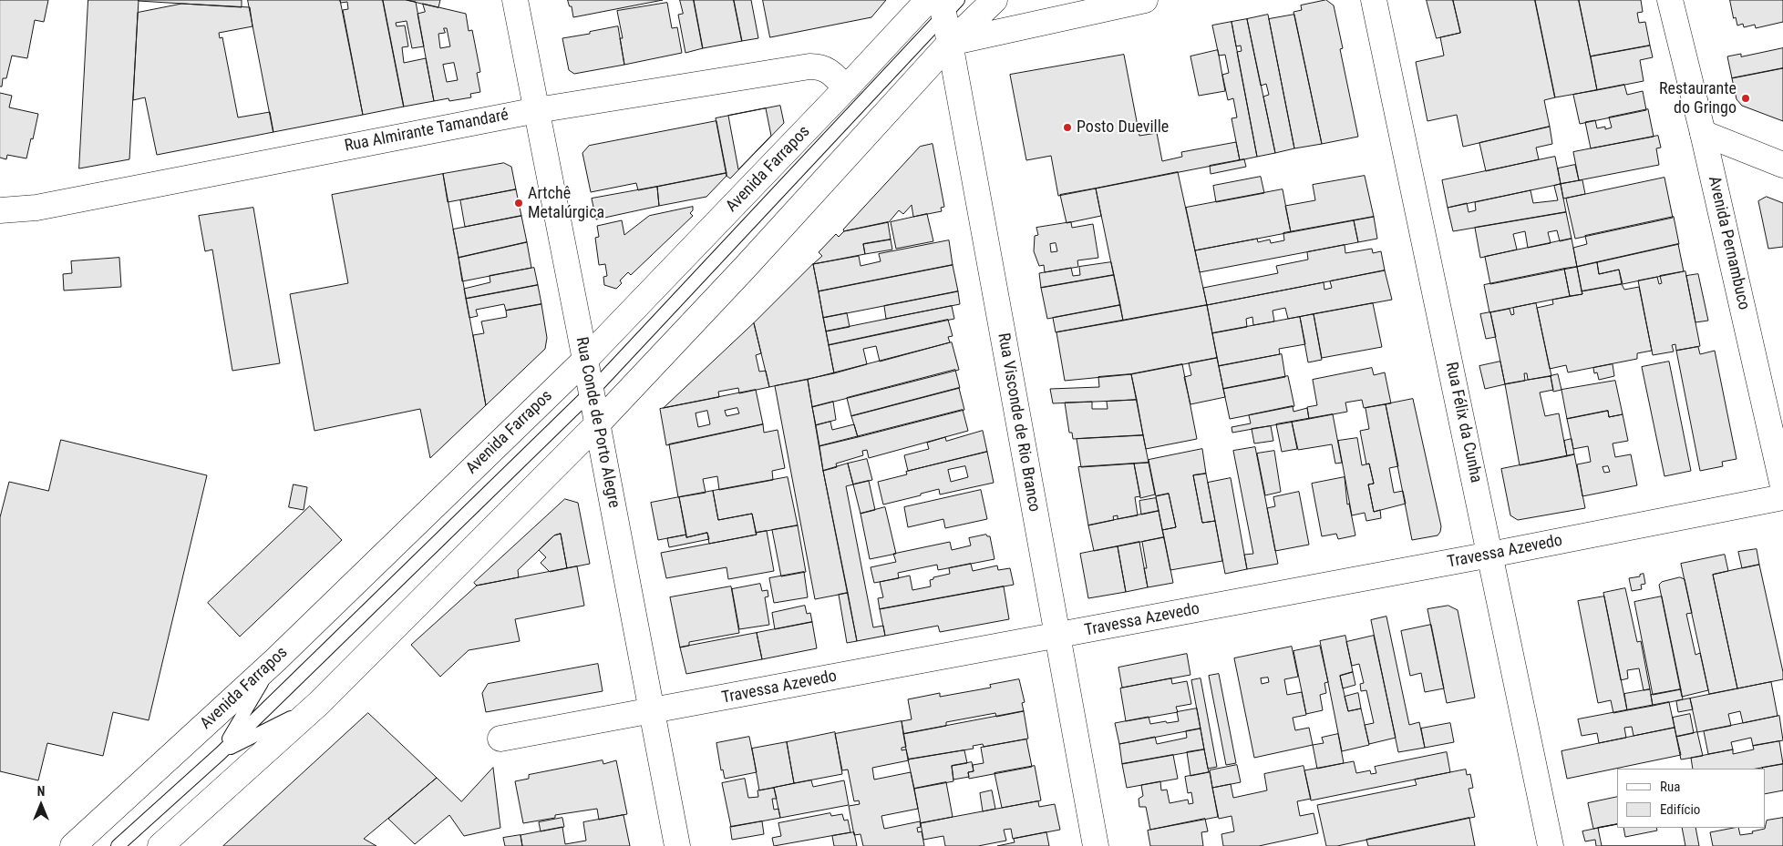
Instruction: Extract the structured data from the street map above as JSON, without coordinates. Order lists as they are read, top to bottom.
{
  "streets": {
    "main road": [
      "Rua Almirante Tamandaré",
      "Avenida Farrapos",
      "Avenida Pernambuco",
      "Rua Conde de Porto Alegre",
      "Rua Visconde de Rio Branco",
      "Rua Félix da Cunha",
      "Travessa Azevedo"
    ]
  },
  "crossings": [
    ["Rua Almirante Tamandaré", "Avenida Farrapos"],
    ["Rua Almirante Tamandaré", "Rua Conde de Porto Alegre"],
    ["Avenida Farrapos", "Rua Conde de Porto Alegre"],
    ["Avenida Farrapos", "Rua Visconde de Rio Branco"],
    ["Rua Conde de Porto Alegre", "Travessa Azevedo"],
    ["Rua Visconde de Rio Branco", "Travessa Azevedo"],
    ["Rua Félix da Cunha", "Travessa Azevedo"]
  ],
  "places": ["Restaurante do Gringo", "Posto Dueville", "Artchê Metalúrgica"],
  "legend": ["Rua", "Edifício"],
  "north": "top"
}
